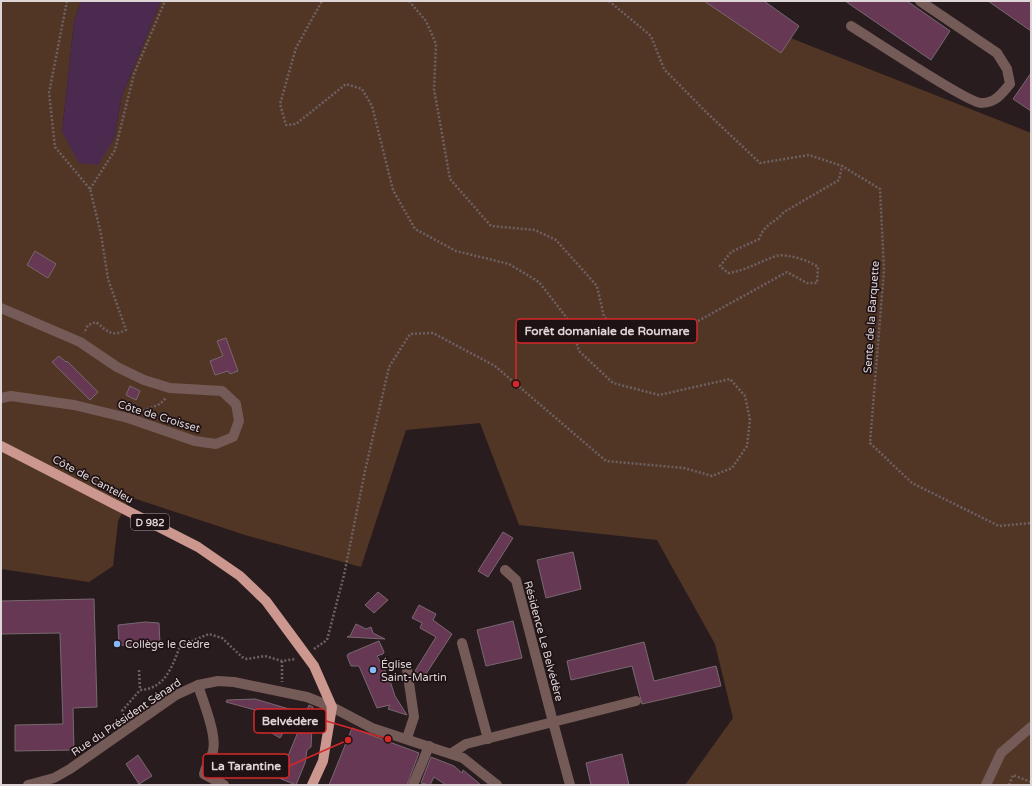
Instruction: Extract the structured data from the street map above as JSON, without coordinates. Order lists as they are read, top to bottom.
{
  "streets": {
    "main road": ["Côte de Canteleu", "D 982"],
    "street": ["Côte de Croisset", "Résidence Le Belvédère", "Rue du Président Sénard"],
    "path": ["Sente de la Barquette"]
  },
  "crossings": [
    ["Côte de Canteleu", "Rue du Président Sénard"]
  ],
  "places": [
    "Forêt domaniale de Roumare",
    "Collège le Cèdre",
    "Église Saint-Martin",
    "Belvédère",
    "La Tarantine"
  ]
}
